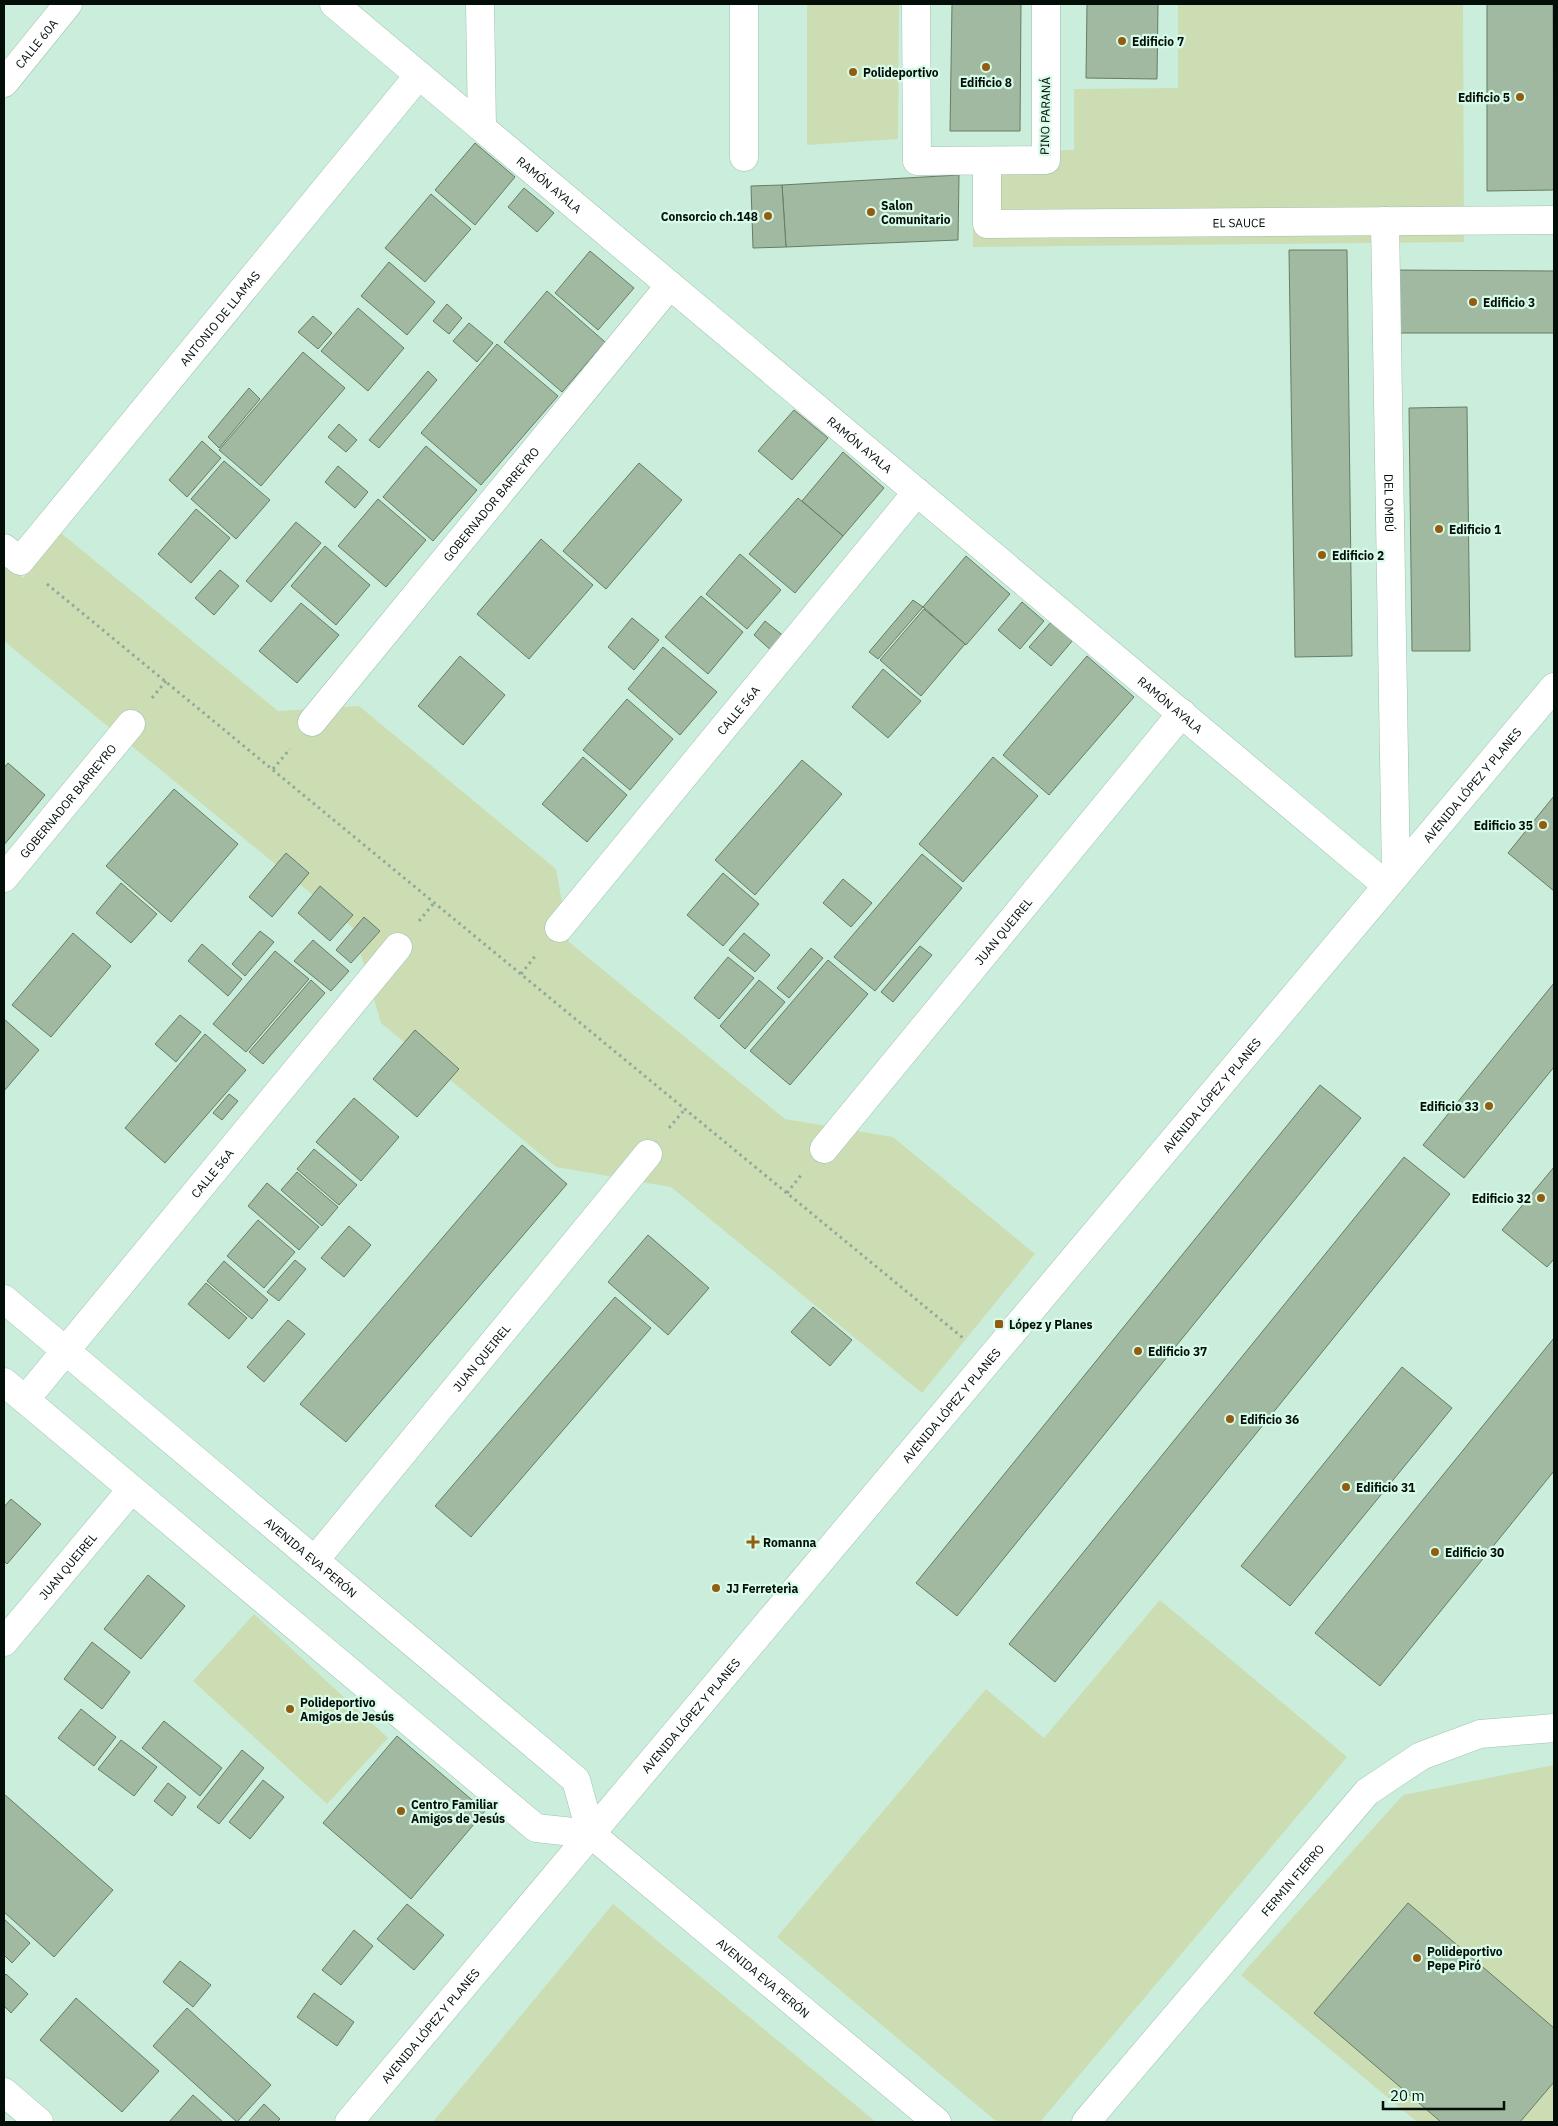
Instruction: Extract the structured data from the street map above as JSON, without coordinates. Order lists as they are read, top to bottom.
{
  "streets": {
    "street": [
      "CALLE 60A",
      "PINO PARANÁ",
      "RAMÓN AYALA",
      "EL SAUCE",
      "ANTONIO DE LLAMAS",
      "DEL OMBÚ",
      "GOBERNADOR BARREYRO",
      "CALLE 56A",
      "AVENIDA LÓPEZ Y PLANES",
      "JUAN QUEIREL",
      "AVENIDA EVA PERÓN",
      "FERMIN FIERRO"
    ]
  },
  "crossings": [
    ["PINO PARANÁ", "EL SAUCE"],
    ["RAMÓN AYALA", "ANTONIO DE LLAMAS"],
    ["RAMÓN AYALA", "DEL OMBÚ"],
    ["RAMÓN AYALA", "GOBERNADOR BARREYRO"],
    ["RAMÓN AYALA", "CALLE 56A"],
    ["RAMÓN AYALA", "AVENIDA LÓPEZ Y PLANES"],
    ["RAMÓN AYALA", "JUAN QUEIREL"],
    ["EL SAUCE", "DEL OMBÚ"],
    ["DEL OMBÚ", "AVENIDA LÓPEZ Y PLANES"],
    ["CALLE 56A", "AVENIDA EVA PERÓN"],
    ["AVENIDA LÓPEZ Y PLANES", "AVENIDA EVA PERÓN"],
    ["JUAN QUEIREL", "AVENIDA EVA PERÓN"]
  ],
  "places": {
    "other": [
      "Edificio 7",
      "Edificio 8",
      "Polideportivo",
      "Edificio 5",
      "Salon Comunitario",
      "Consorcio ch.148",
      "Edificio 3",
      "Edificio 1",
      "Edificio 2",
      "Edificio 35",
      "Edificio 33",
      "Edificio 32",
      "Edificio 37",
      "Edificio 36",
      "Edificio 31",
      "Edificio 30",
      "JJ Ferreterìa",
      "Polideportivo Amigos de Jesús",
      "Centro Familiar Amigos de Jesús",
      "Polideportivo Pepe Piró"
    ],
    "transit": ["López y Planes"],
    "health": ["Romanna"]
  },
  "scale_bar": "20 m"
}
